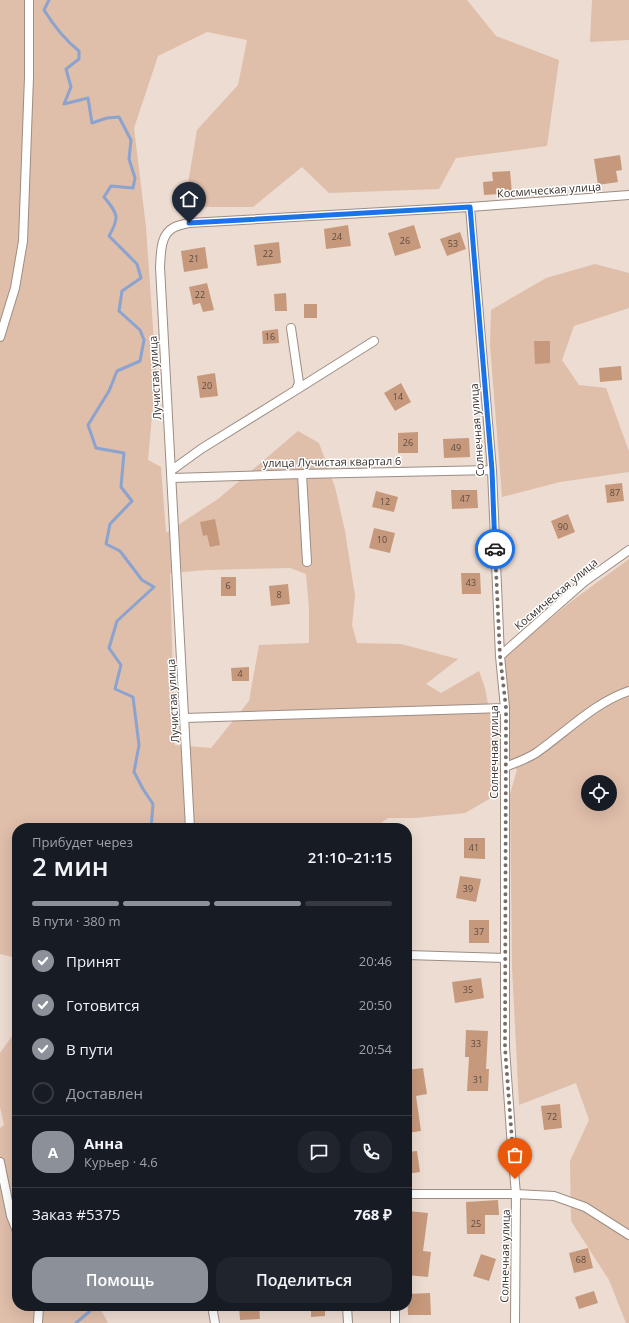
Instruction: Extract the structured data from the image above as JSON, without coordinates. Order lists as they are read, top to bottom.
{
  "streets": {
    "street": [
      "Космическая улица",
      "Лучистая улица",
      "Солнечная улица",
      "улица Лучистая квартал 6"
    ]
  },
  "crossings": [
    ["Космическая улица", "Лучистая улица"],
    ["Космическая улица", "Солнечная улица"],
    ["Лучистая улица", "Солнечная улица"],
    ["Лучистая улица", "улица Лучистая квартал 6"],
    ["Солнечная улица", "улица Лучистая квартал 6"]
  ],
  "house_numbers": [
    "24",
    "26",
    "53",
    "22",
    "21",
    "22",
    "16",
    "20",
    "14",
    "26",
    "49",
    "87",
    "47",
    "12",
    "90",
    "10",
    "43",
    "6",
    "8",
    "4",
    "41",
    "39",
    "37",
    "35",
    "33",
    "31",
    "72",
    "25",
    "68"
  ],
  "page": {
    "heading": ["2 мин", "Прибудет через", "21:10–21:15"],
    "panel": [
      "Анна",
      "Курьер · 4.6",
      "Заказ #5375",
      "768 ₽"
    ],
    "bar": "В пути · 380 m",
    "list": [
      ["Принят", "20:46"],
      ["Готовится", "20:50"],
      ["В пути", "20:54"],
      "Доставлен"
    ],
    "round": "А",
    "buttons": ["Помощь", "Поделиться"]
  }
}
